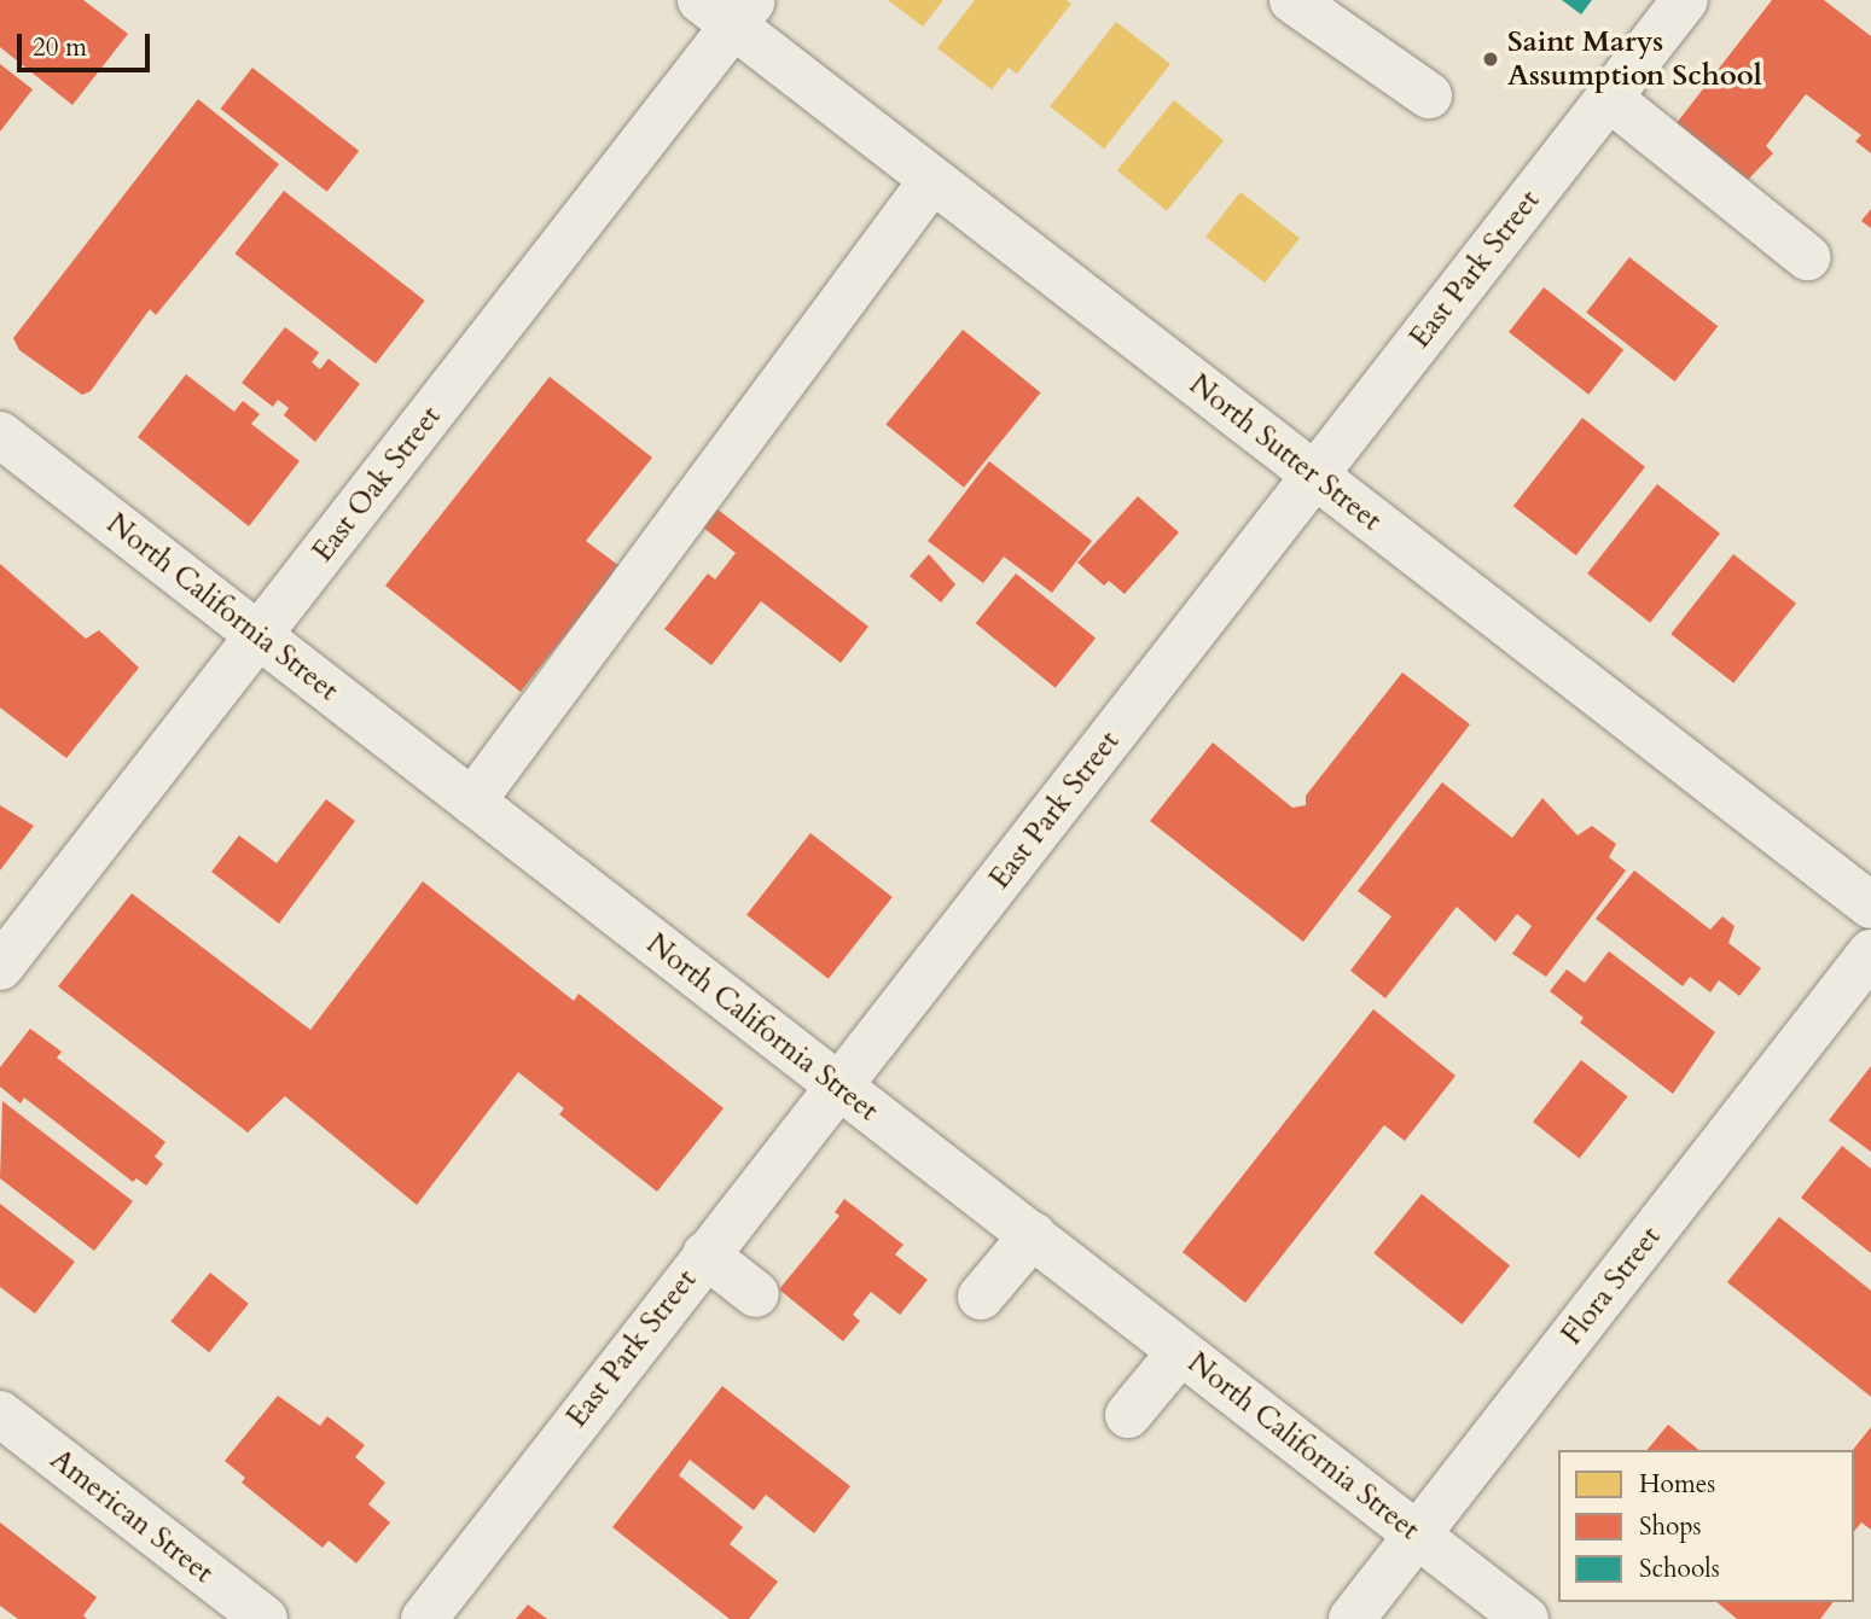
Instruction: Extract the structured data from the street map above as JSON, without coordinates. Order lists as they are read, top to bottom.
{
  "streets": {
    "street": [
      "East Park Street",
      "North Sutter Street",
      "East Oak Street",
      "North California Street",
      "Flora Street",
      "American Street"
    ]
  },
  "crossings": [
    ["East Park Street", "North Sutter Street"],
    ["East Park Street", "North California Street"],
    ["North Sutter Street", "East Oak Street"],
    ["East Oak Street", "North California Street"],
    ["North California Street", "Flora Street"]
  ],
  "places": ["Saint Marys Assumption School"],
  "legend": ["Homes", "Shops", "Schools"],
  "scale_bar": "20 m"
}
